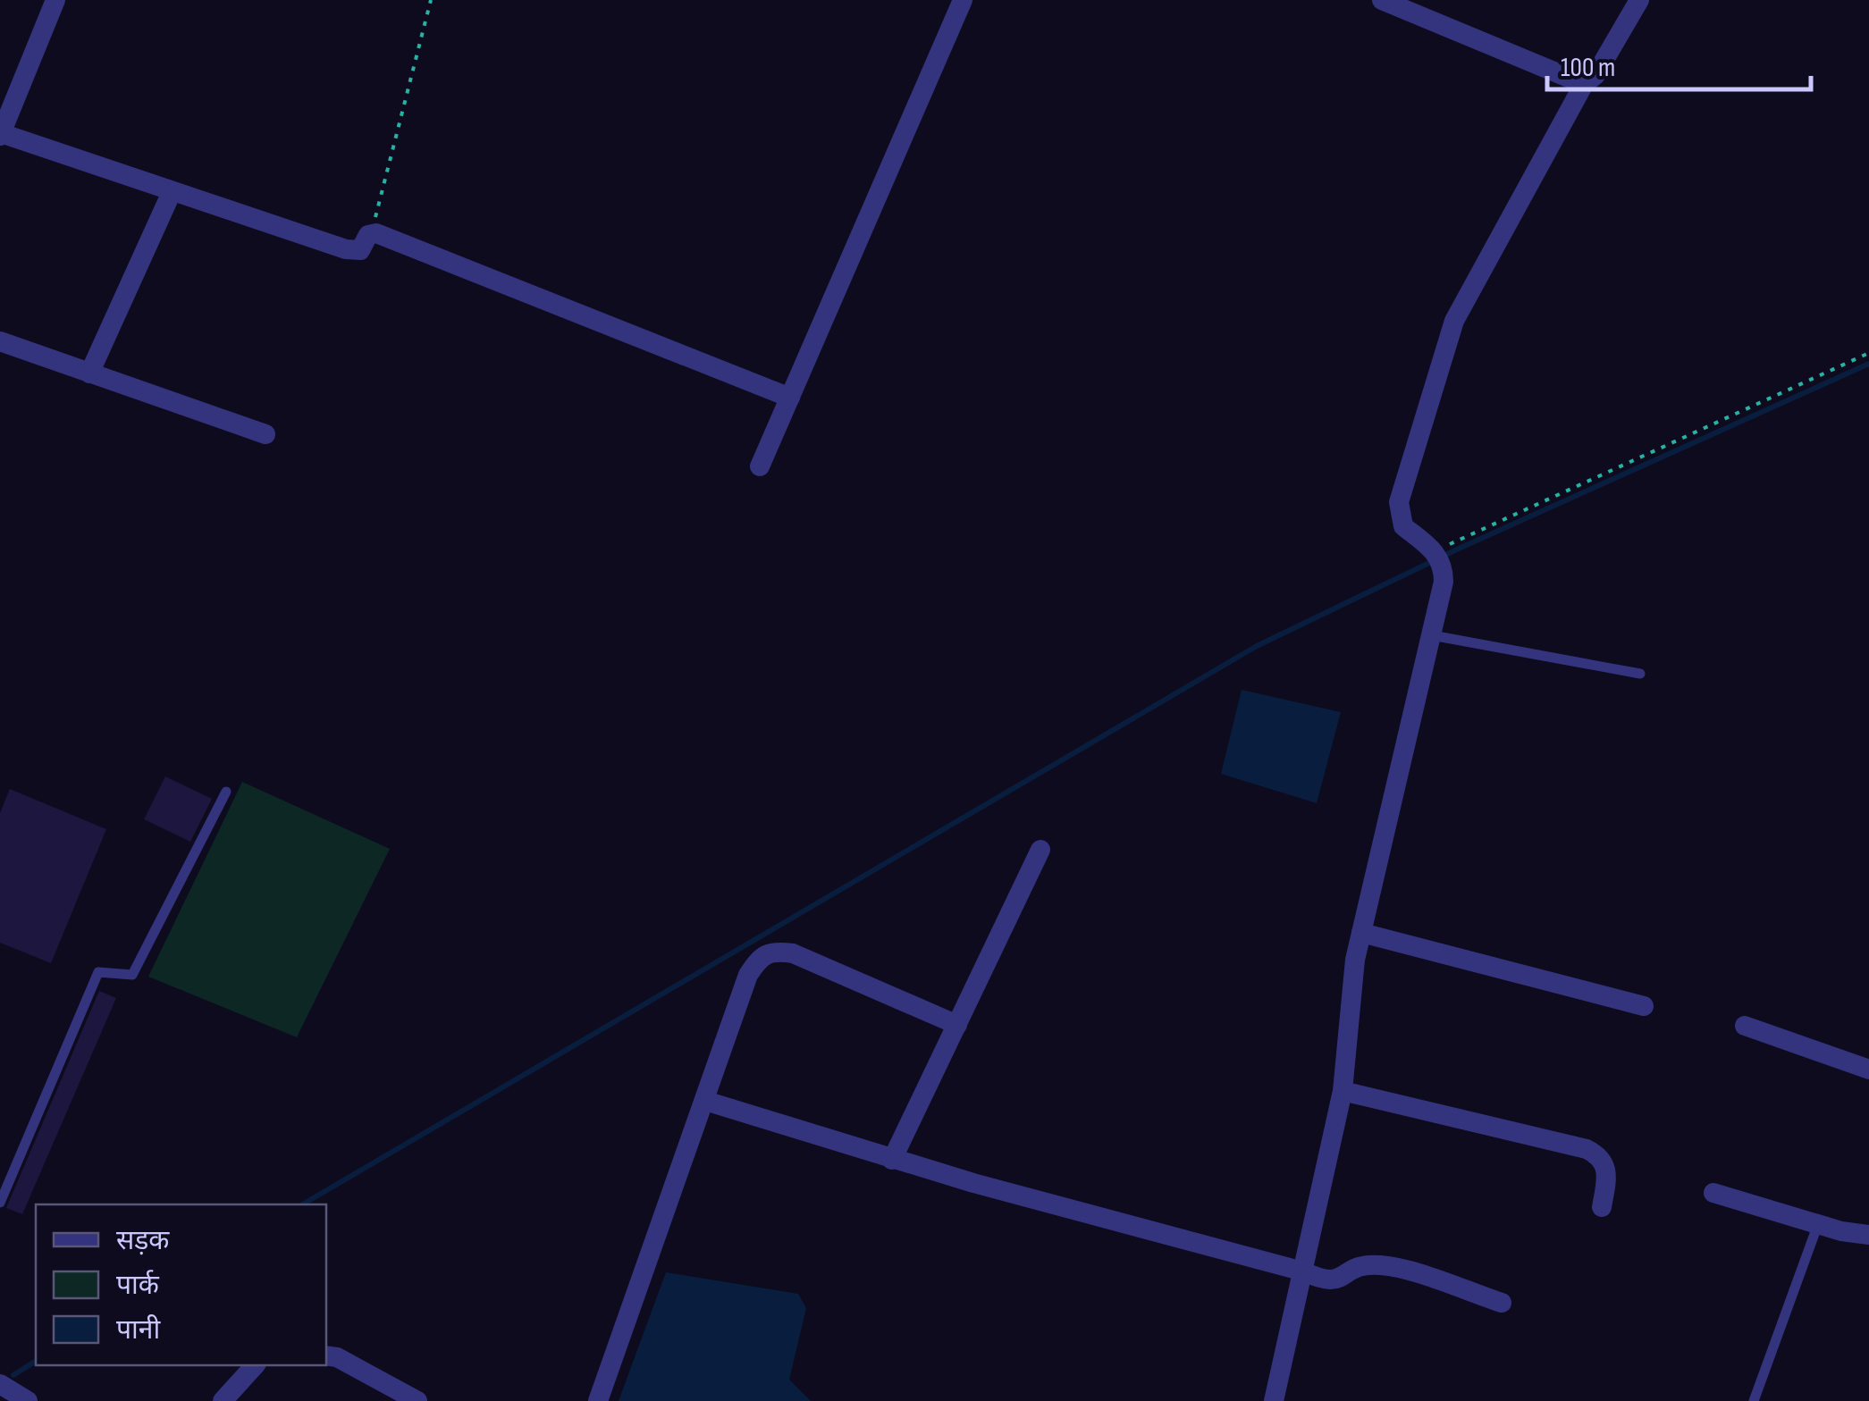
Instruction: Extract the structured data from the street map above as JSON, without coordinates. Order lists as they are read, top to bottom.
{
  "legend": ["सड़क", "पार्क", "पानी"],
  "scale_bar": "100 m"
}
